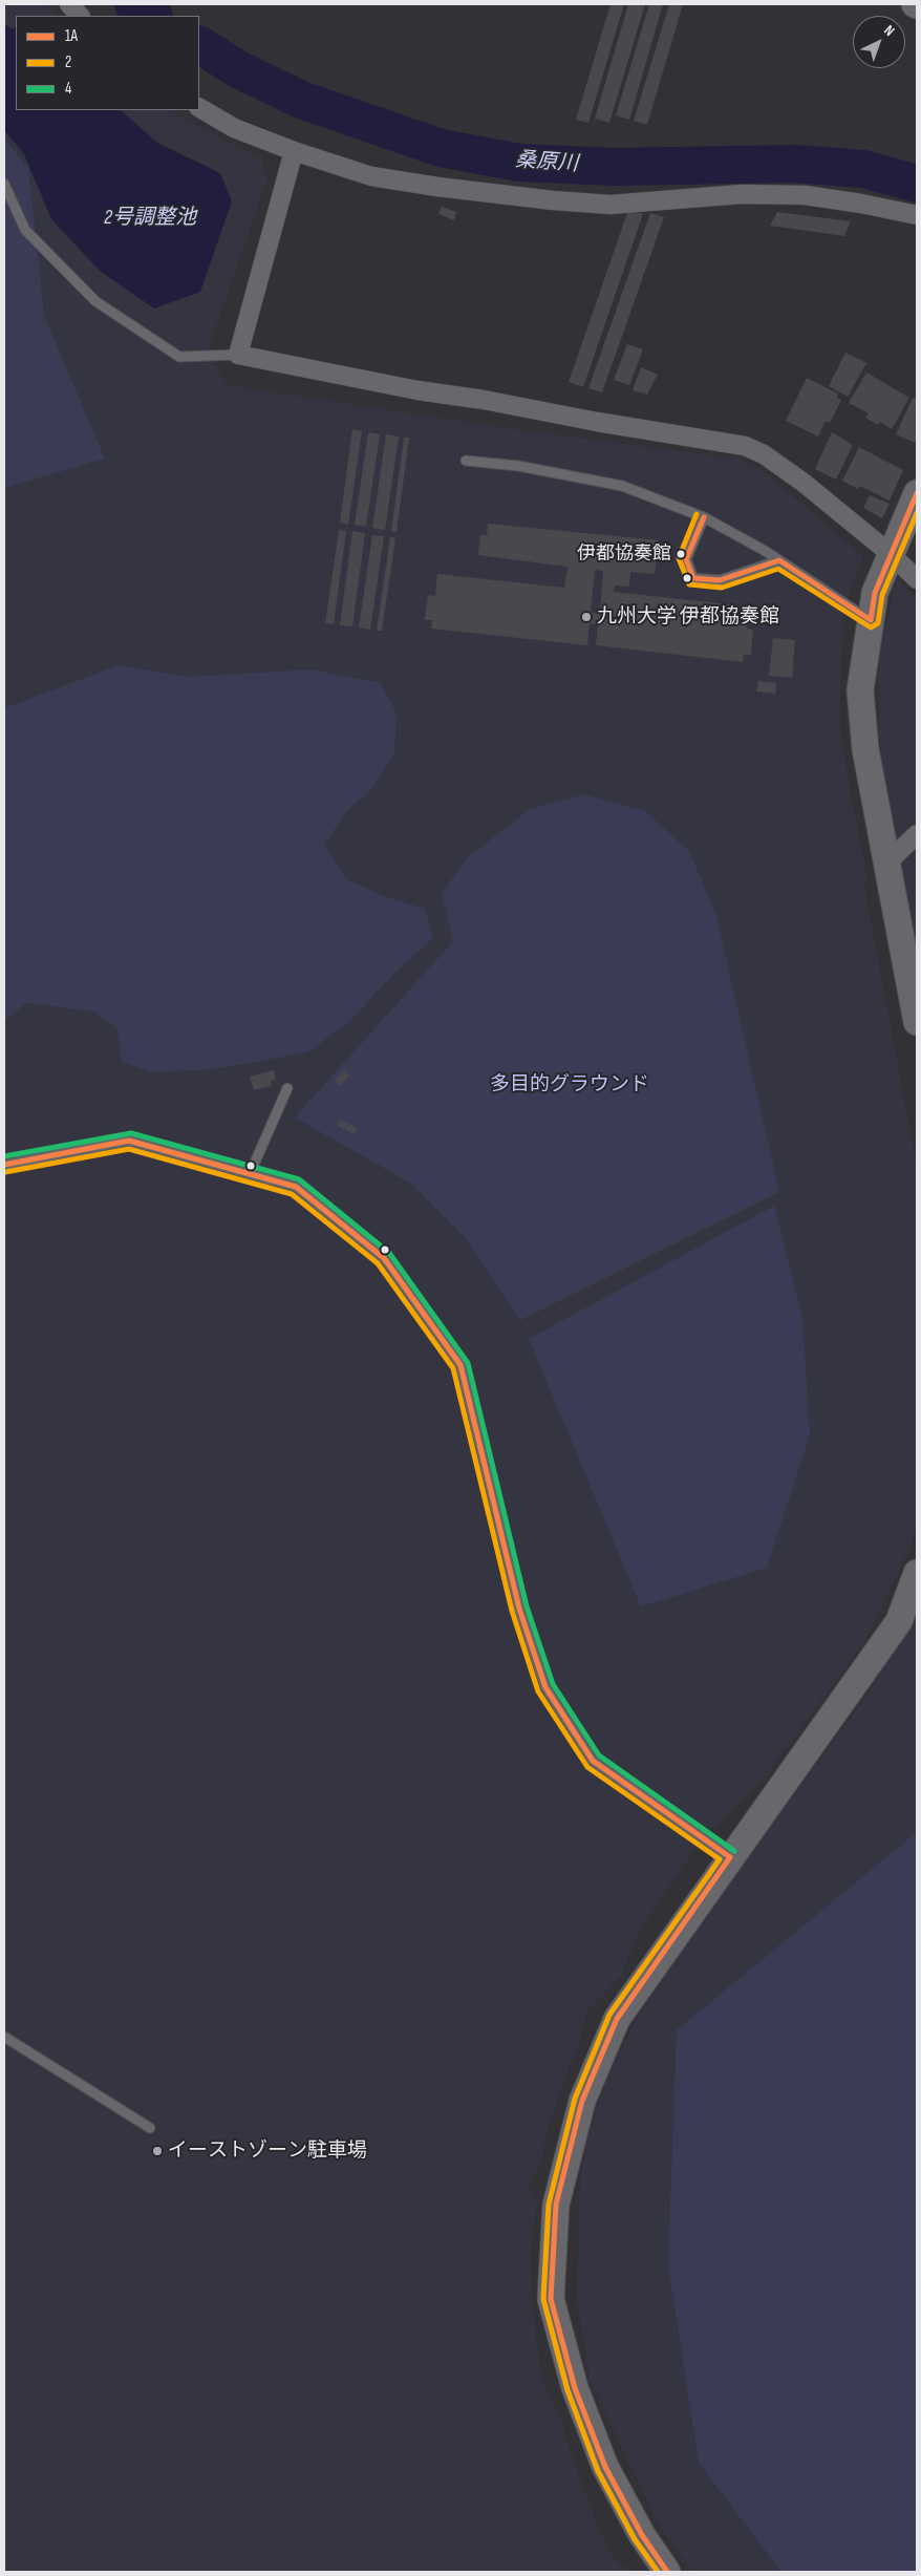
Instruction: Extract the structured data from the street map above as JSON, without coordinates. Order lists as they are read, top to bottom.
{
  "water": ["桑原川", "2号調整池"],
  "parks": ["多目的グラウンド"],
  "places": ["伊都協奏館", "九州大学 伊都協奏館", "イーストゾーン駐車場"],
  "lines": ["transit line 1A", "transit line 2", "transit line 4"],
  "legend": ["1A", "2", "4"],
  "north": "top right"
}
